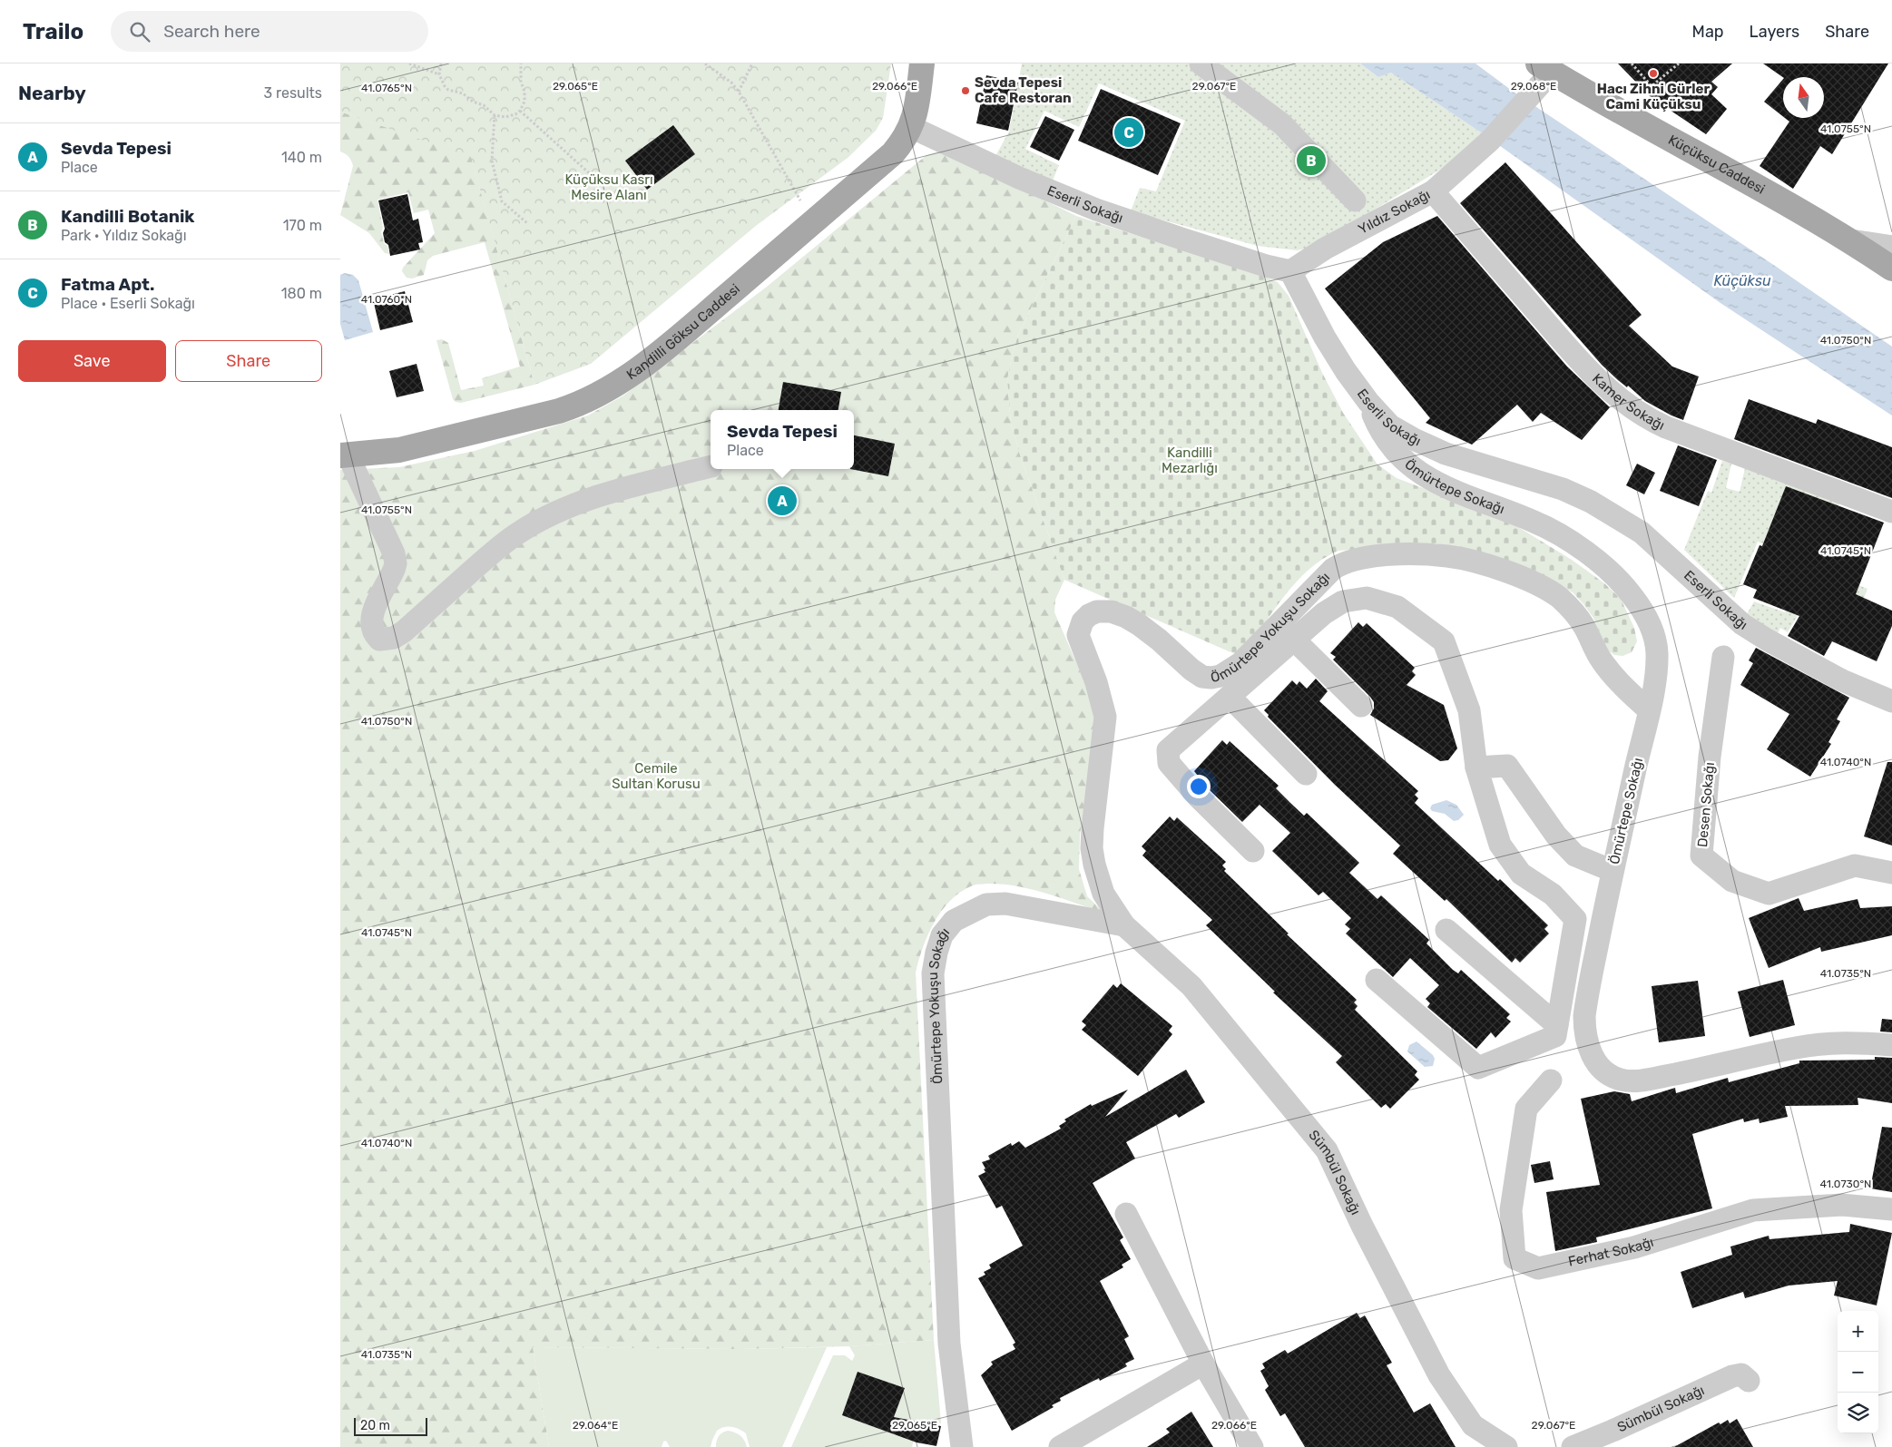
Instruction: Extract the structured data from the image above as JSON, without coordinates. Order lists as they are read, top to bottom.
{
  "streets": {
    "main road": ["Küçüksu Caddesi", "Kandilli Göksu Caddesi"],
    "street": [
      "Eserli Sokağı",
      "Yıldız Sokağı",
      "Kamer Sokağı",
      "Ömürtepe Sokağı",
      "Ömürtepe Yokuşu Sokağı",
      "Desen Sokağı",
      "Sümbül Sokağı",
      "Ferhat Sokağı"
    ]
  },
  "crossings": [
    ["Küçüksu Caddesi", "Yıldız Sokağı"],
    ["Eserli Sokağı", "Yıldız Sokağı"],
    ["Eserli Sokağı", "Kandilli Göksu Caddesi"],
    ["Eserli Sokağı", "Ömürtepe Sokağı"],
    ["Yıldız Sokağı", "Kamer Sokağı"],
    ["Ömürtepe Sokağı", "Ömürtepe Yokuşu Sokağı"],
    ["Ömürtepe Yokuşu Sokağı", "Sümbül Sokağı"]
  ],
  "water": ["Küçüksu"],
  "parks": ["Küçüksu Kasrı Mesire Alanı", "Kandilli Mezarlığı", "Cemile Sultan Korusu"],
  "places": ["Hacı Zihni Gürler Cami Küçüksu", "Sevda Tepesi Cafe Restoran"],
  "scale_bar": "20 m",
  "north": "top",
  "page": {
    "header": "Trailo",
    "search": "Search here",
    "nav": ["Map", "Layers", "Share"],
    "heading": ["Nearby", "3 results"],
    "pins": ["C", "B", "A"],
    "list": [
      {
        "mark": "A",
        "name": "Sevda Tepesi",
        "note": "Place",
        "value": "140 m"
      },
      {
        "mark": "B",
        "name": "Kandilli Botanik",
        "note": "Park · Yıldız Sokağı",
        "value": "170 m"
      },
      {
        "mark": "C",
        "name": "Fatma Apt.",
        "note": "Place · Eserli Sokağı",
        "value": "180 m"
      }
    ],
    "buttons": ["Save", "Share"],
    "popup": ["Sevda Tepesi", "Place"],
    "map_buttons": ["+", "−"],
    "scale": "20 m"
  },
  "coordinates": [
    "29.068°E",
    "29.065°E",
    "29.066°E",
    "29.067°E",
    "41.0765°N",
    "41.0755°N",
    "41.0760°N",
    "41.0750°N",
    "41.0745°N",
    "41.0740°N",
    "41.0735°N",
    "41.0730°N",
    "29.064°E"
  ]
}
